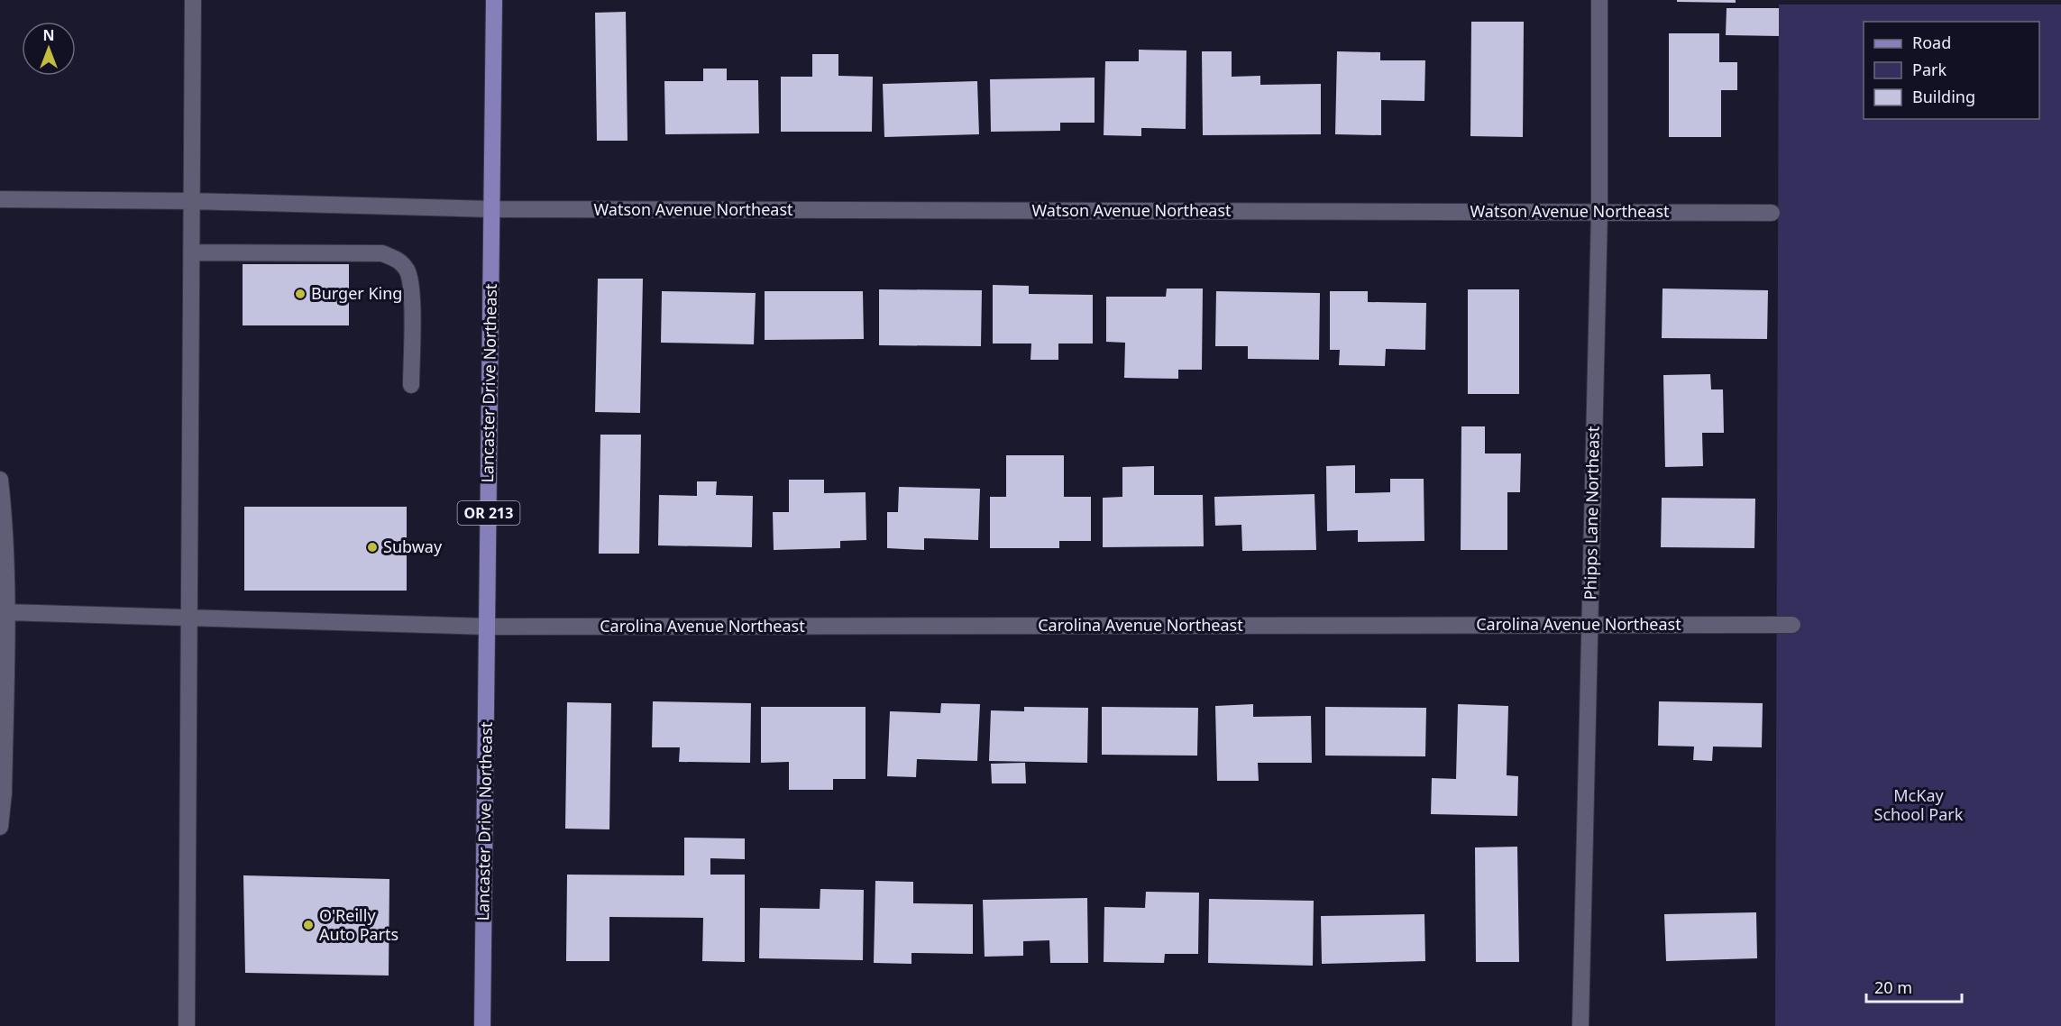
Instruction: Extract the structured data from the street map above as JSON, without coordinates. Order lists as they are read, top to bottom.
{
  "streets": {
    "main road": ["Lancaster Drive Northeast", "OR 213"],
    "street": ["Watson Avenue Northeast", "Phipps Lane Northeast", "Carolina Avenue Northeast"]
  },
  "crossings": [
    ["Watson Avenue Northeast", "Lancaster Drive Northeast"],
    ["Watson Avenue Northeast", "Phipps Lane Northeast"],
    ["Lancaster Drive Northeast", "Carolina Avenue Northeast"],
    ["Phipps Lane Northeast", "Carolina Avenue Northeast"]
  ],
  "parks": ["McKay School Park"],
  "places": ["Burger King", "Subway", "O'Reilly Auto Parts"],
  "legend": ["Road", "Park", "Building"],
  "scale_bar": "20 m",
  "north": "top"
}
